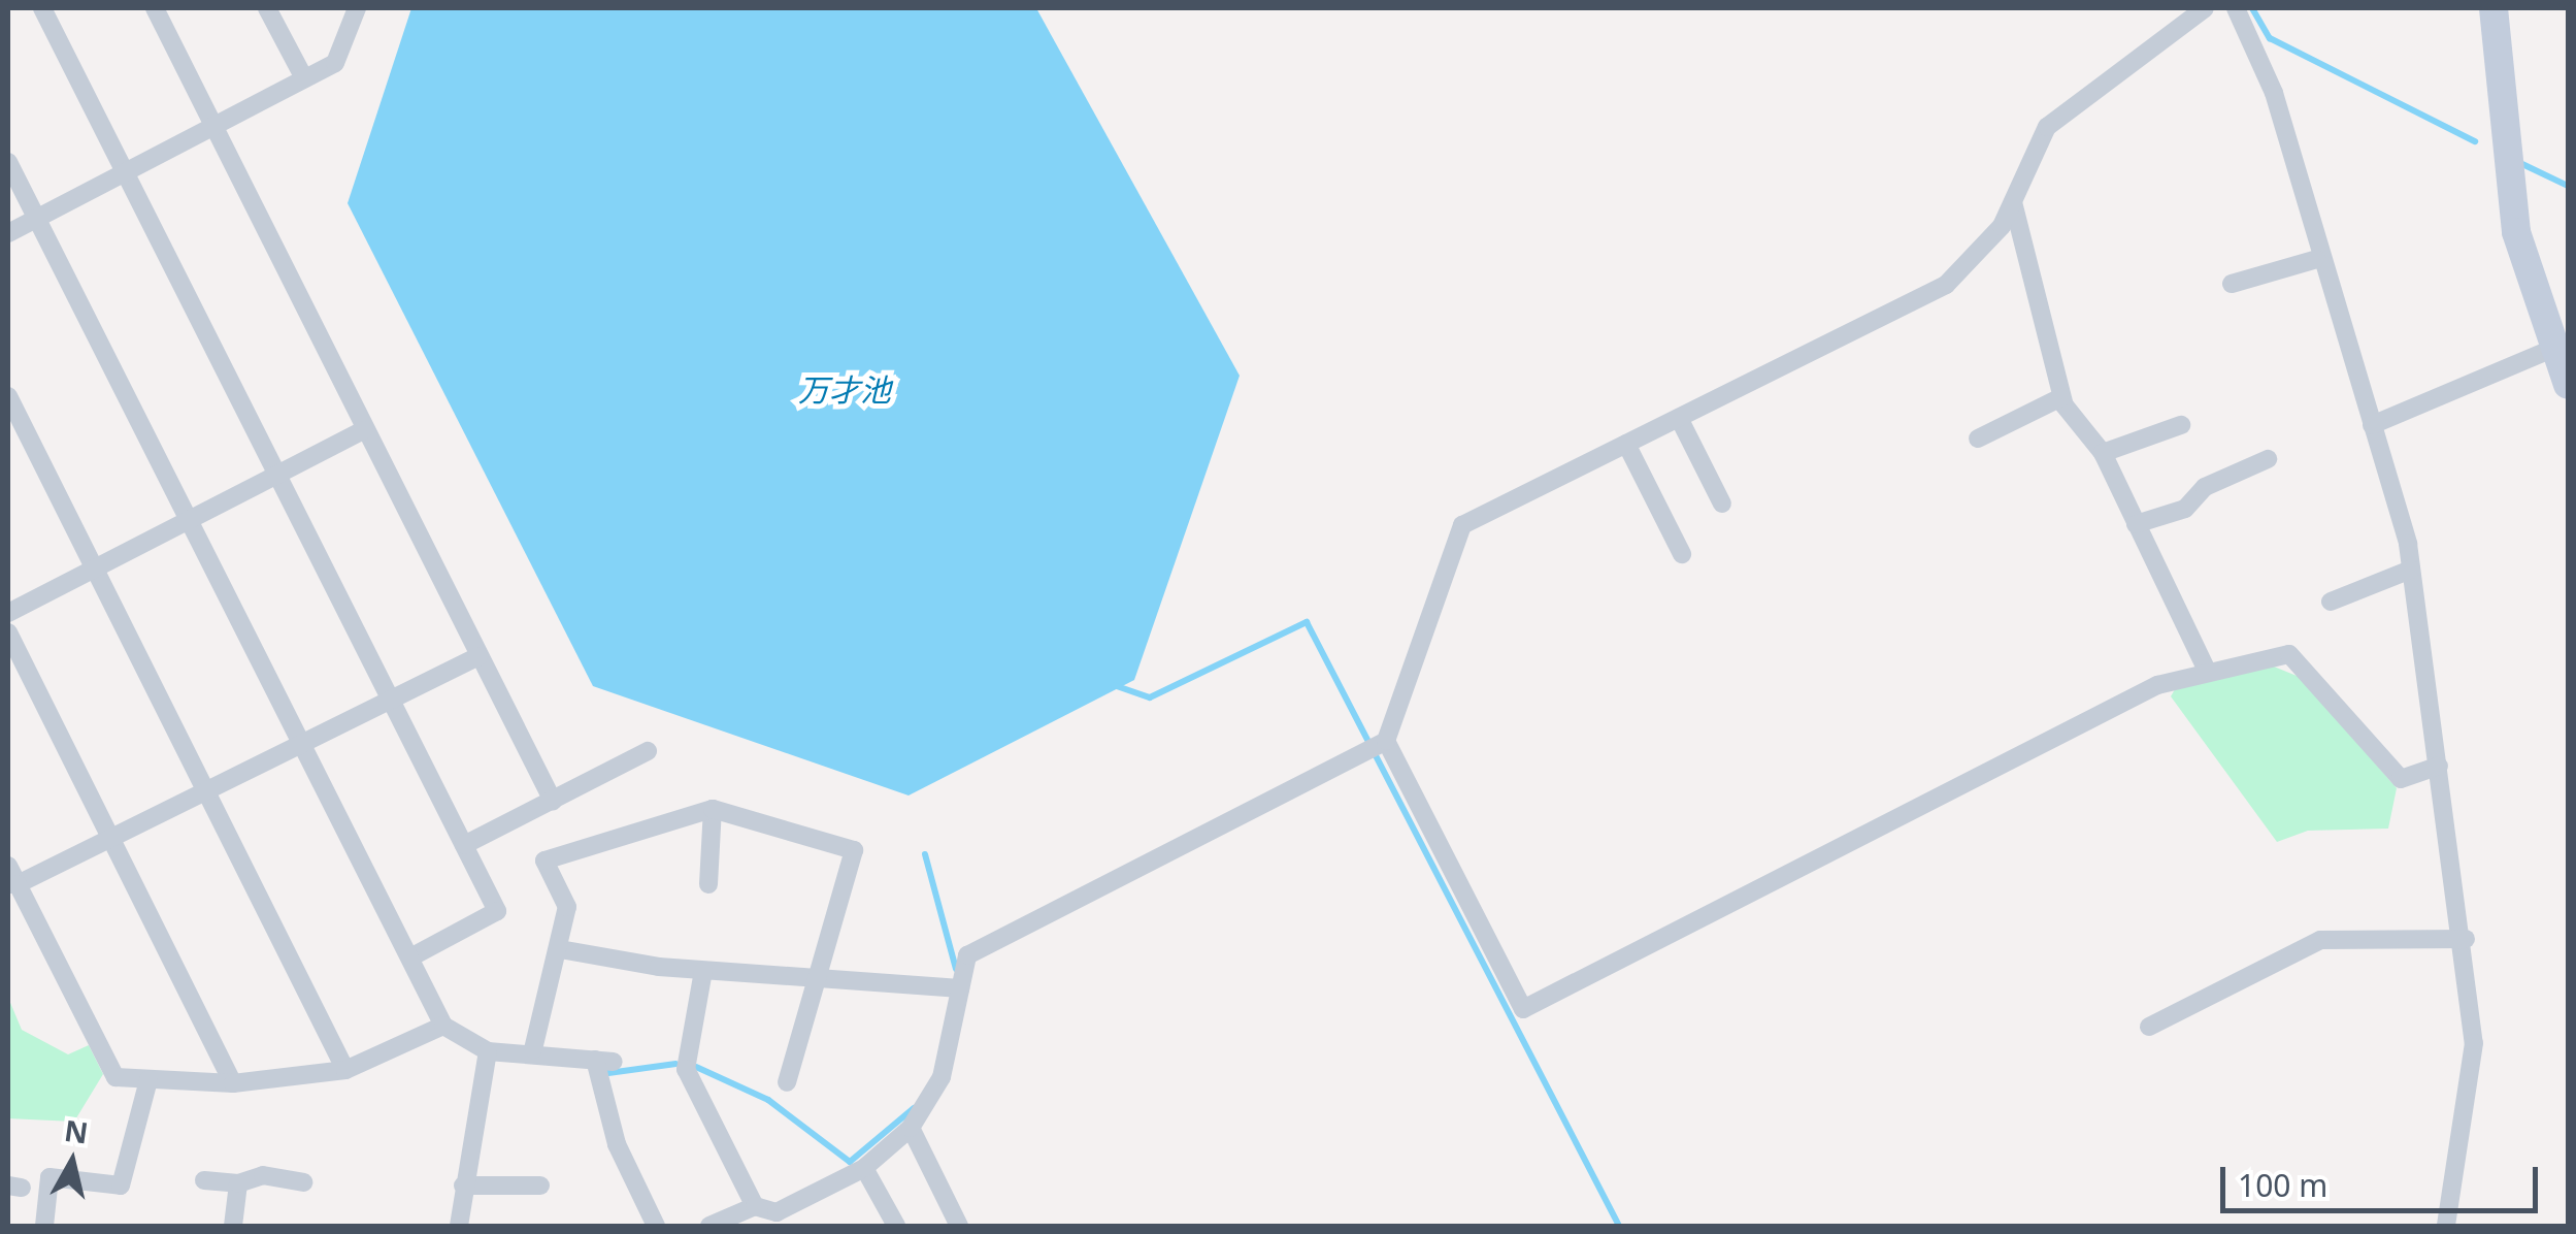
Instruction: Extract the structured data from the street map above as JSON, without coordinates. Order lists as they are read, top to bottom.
{
  "water": ["万才池"],
  "scale_bar": "100 m",
  "north": "top"
}
